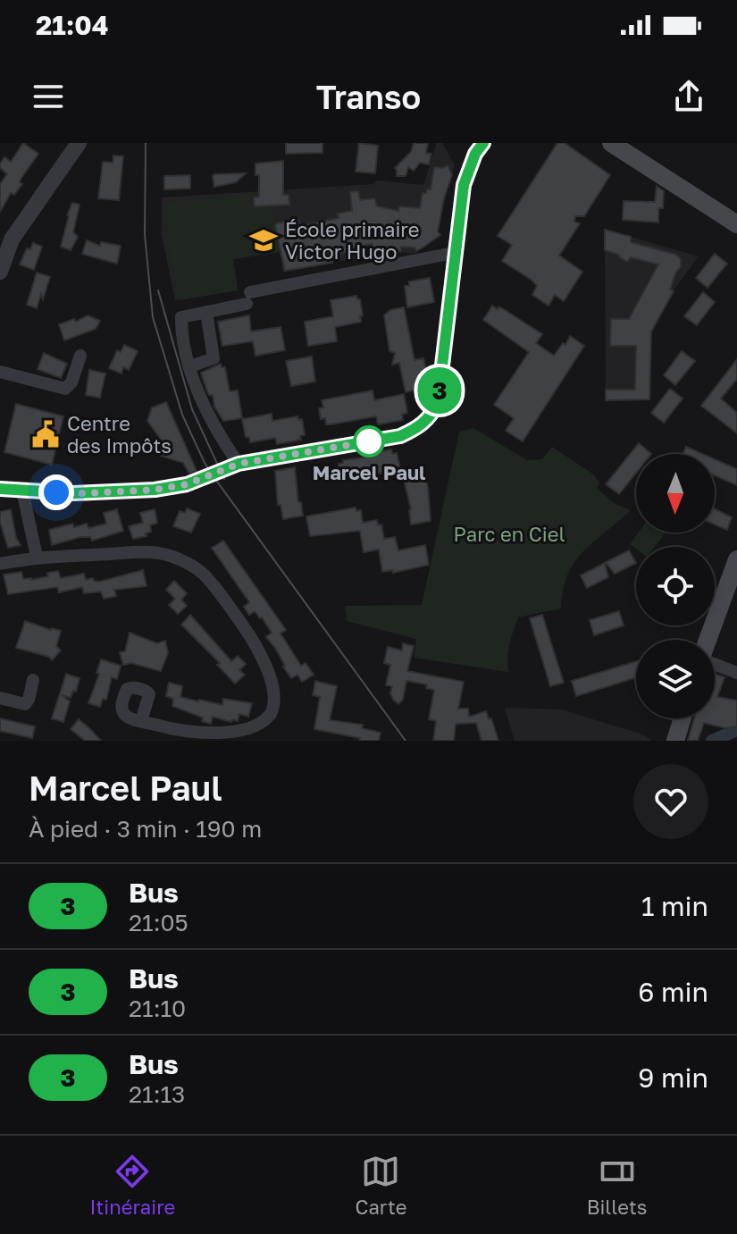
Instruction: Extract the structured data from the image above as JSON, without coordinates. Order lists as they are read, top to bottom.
{
  "parks": ["Parc en Ciel"],
  "places": {
    "school or university": ["École primaire Victor Hugo"],
    "public building": ["Centre des Impôts"],
    "other": ["Marcel Paul"]
  },
  "lines": ["bus line 3"],
  "north": "bottom",
  "page": {
    "status": "21:04",
    "header": "Transo",
    "on_map": "3",
    "heading": ["Marcel Paul", "À pied · 3 min · 190 m"],
    "list": [
      {
        "mark": "3",
        "name": "Bus",
        "note": "21:05",
        "value": "1 min"
      },
      {
        "mark": "3",
        "name": "Bus",
        "note": "21:10",
        "value": "6 min"
      },
      {
        "mark": "3",
        "name": "Bus",
        "note": "21:13",
        "value": "9 min"
      }
    ],
    "tabs": ["Itinéraire", "Carte", "Billets"]
  }
}
